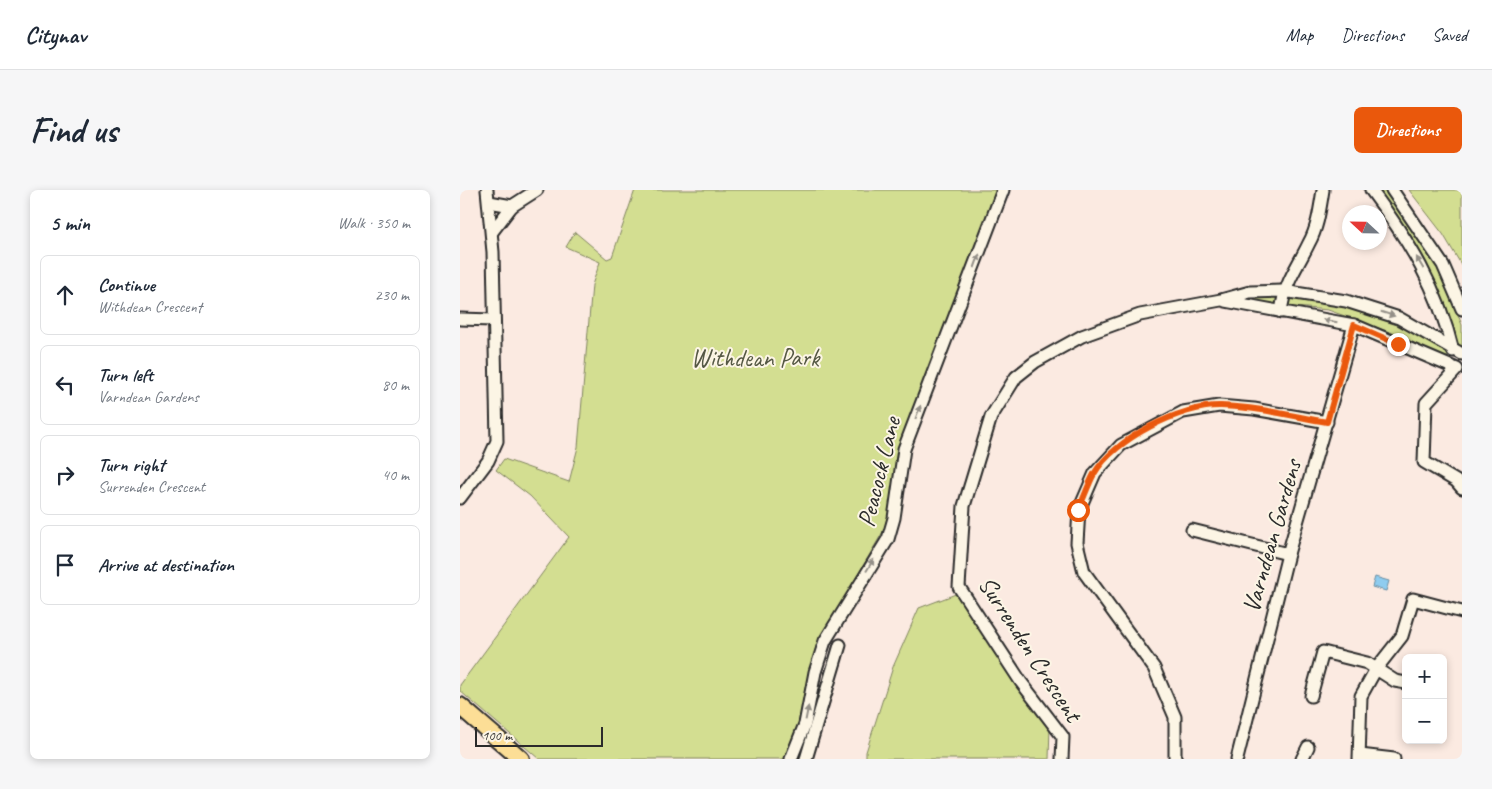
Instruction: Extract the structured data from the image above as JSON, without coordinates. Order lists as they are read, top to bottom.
{
  "streets": {
    "street": ["Peacock Lane", "Varndean Gardens", "Surrenden Crescent"]
  },
  "crossings": [
    ["Varndean Gardens", "Surrenden Crescent"]
  ],
  "one_way": ["Peacock Lane"],
  "parks": ["Withdean Park"],
  "scale_bar": "100 m",
  "north": "left",
  "page": {
    "header": "Citynav",
    "nav": ["Map", "Directions", "Saved"],
    "buttons": "Directions",
    "title": "Find us",
    "heading": ["5 min", "Walk · 350 m"],
    "list": [
      ["Continue", "Withdean Crescent", "230 m"],
      ["Turn left", "Varndean Gardens", "80 m"],
      ["Turn right", "Surrenden Crescent", "40 m"],
      "Arrive at destination"
    ],
    "map_buttons": ["+", "−"],
    "scale": "100 m"
  }
}
